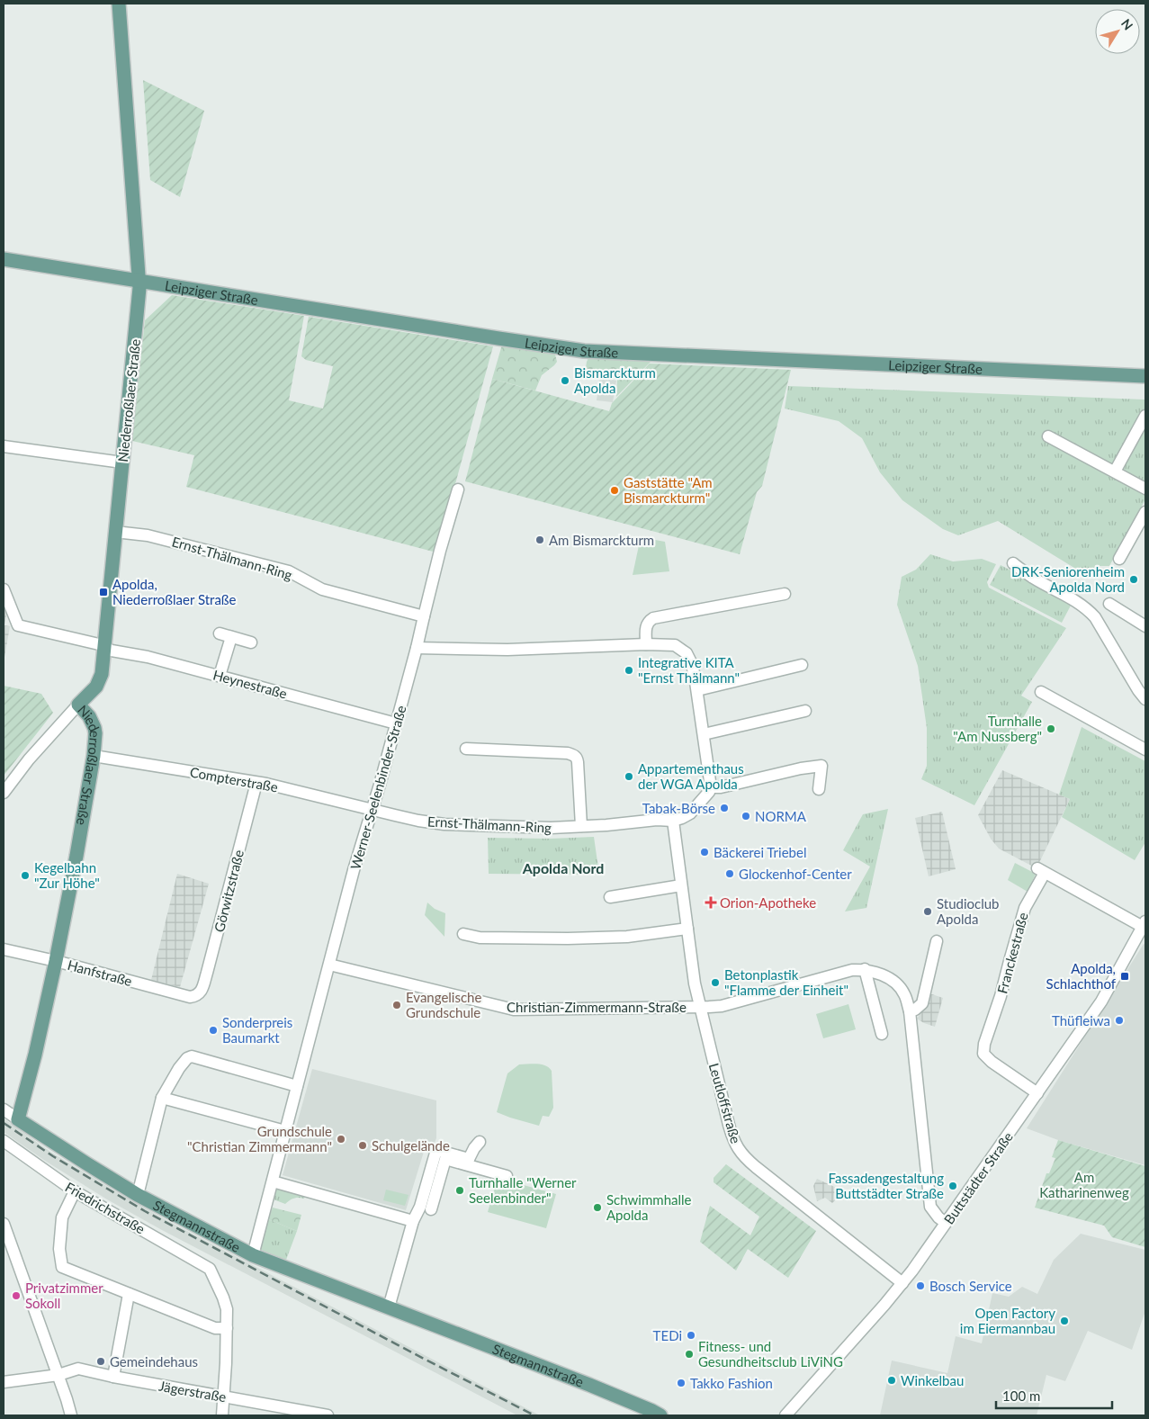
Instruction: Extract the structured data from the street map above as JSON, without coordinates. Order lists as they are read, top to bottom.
{
  "streets": {
    "main road": ["Leipziger Straße", "Niederroßlaer Straße", "Stegmannstraße"],
    "street": [
      "Ernst-Thälmann-Ring",
      "Heynestraße",
      "Compterstraße",
      "Werner-Seelenbinder-Straße",
      "Görwitzstraße",
      "Franckestraße",
      "Hanfstraße",
      "Christian-Zimmermann-Straße",
      "Leutloffstraße",
      "Buttstädter Straße",
      "Friedrichstraße",
      "Jägerstraße"
    ]
  },
  "crossings": [
    ["Leipziger Straße", "Niederroßlaer Straße"],
    ["Niederroßlaer Straße", "Ernst-Thälmann-Ring"],
    ["Niederroßlaer Straße", "Heynestraße"],
    ["Niederroßlaer Straße", "Compterstraße"],
    ["Niederroßlaer Straße", "Hanfstraße"],
    ["Niederroßlaer Straße", "Stegmannstraße"],
    ["Ernst-Thälmann-Ring", "Compterstraße"],
    ["Ernst-Thälmann-Ring", "Werner-Seelenbinder-Straße"],
    ["Ernst-Thälmann-Ring", "Leutloffstraße"],
    ["Heynestraße", "Werner-Seelenbinder-Straße"],
    ["Compterstraße", "Werner-Seelenbinder-Straße"],
    ["Compterstraße", "Görwitzstraße"],
    ["Werner-Seelenbinder-Straße", "Christian-Zimmermann-Straße"],
    ["Werner-Seelenbinder-Straße", "Stegmannstraße"],
    ["Görwitzstraße", "Hanfstraße"],
    ["Franckestraße", "Buttstädter Straße"],
    ["Christian-Zimmermann-Straße", "Leutloffstraße"],
    ["Leutloffstraße", "Buttstädter Straße"]
  ],
  "districts": ["Apolda Nord"],
  "parks": ["Am Katharinenweg"],
  "places": {
    "other": [
      "Bismarckturm Apolda",
      "Gaststätte \"Am Bismarckturm\"",
      "Am Bismarckturm",
      "DRK-Seniorenheim Apolda Nord",
      "Integrative KITA \"Ernst Thälmann\"",
      "Turnhalle \"Am Nussberg\"",
      "Appartementhaus der WGA Apolda",
      "Tabak-Börse",
      "NORMA",
      "Bäckerei Triebel",
      "Glockenhof-Center",
      "Kegelbahn \"Zur Höhe\"",
      "Studioclub Apolda",
      "Betonplastik \"Flamme der Einheit\"",
      "Evangelische Grundschule",
      "Thüfleiwa",
      "Sonderpreis Baumarkt",
      "Grundschule \"Christian Zimmermann\"",
      "Schulgelände",
      "Fassadengestaltung Buttstädter Straße",
      "Turnhalle \"Werner Seelenbinder\"",
      "Schwimmhalle Apolda",
      "Bosch Service",
      "Privatzimmer Sokoll",
      "Open Factory im Eiermannbau",
      "TEDi",
      "Fitness- und Gesundheitsclub LiViNG",
      "Gemeindehaus",
      "Winkelbau",
      "Takko Fashion"
    ],
    "transit": ["Apolda, Niederroßlaer Straße", "Apolda, Schlachthof"],
    "health": ["Orion-Apotheke"]
  },
  "scale_bar": "100 m",
  "north": "top right"
}
